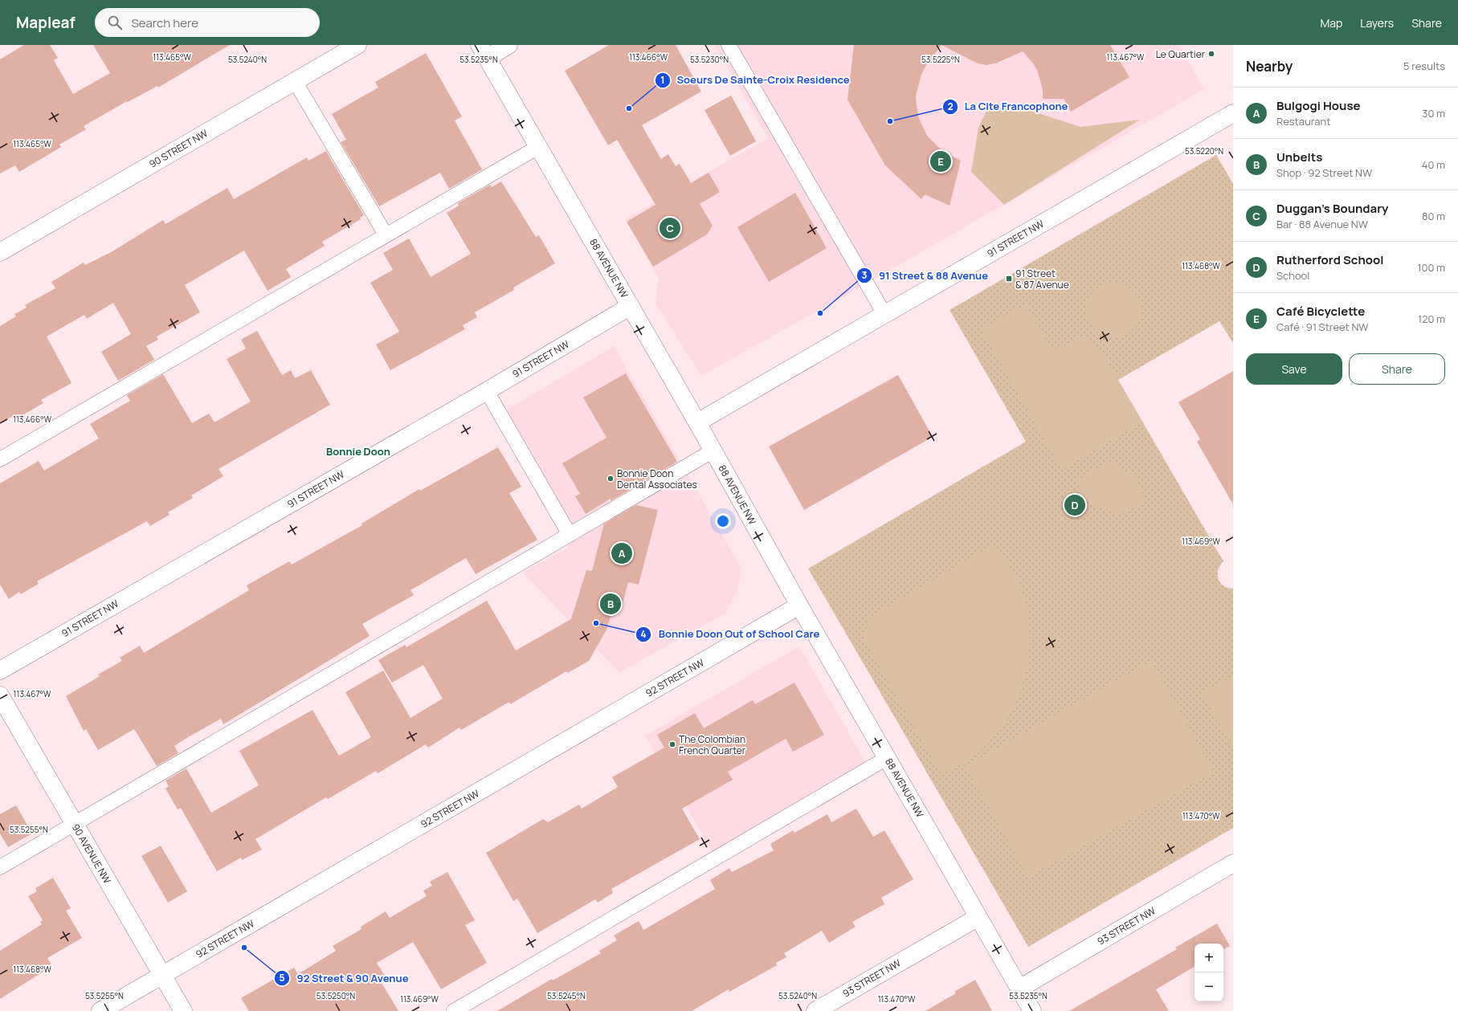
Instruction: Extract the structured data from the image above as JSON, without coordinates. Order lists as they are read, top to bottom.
{
  "streets": {
    "street": [
      "90 STREET NW",
      "91 STREET NW",
      "88 AVENUE NW",
      "92 STREET NW",
      "90 AVENUE NW",
      "93 STREET NW"
    ]
  },
  "crossings": [
    ["91 STREET NW", "88 AVENUE NW"],
    ["88 AVENUE NW", "92 STREET NW"],
    ["88 AVENUE NW", "93 STREET NW"],
    ["92 STREET NW", "90 AVENUE NW"]
  ],
  "districts": ["Bonnie Doon"],
  "places": {
    "other": [
      "Le Quartier",
      "Soeurs De Sainte-Croix Residence",
      "La Cite Francophone",
      "91 Street & 88 Avenue",
      "Bonnie Doon Dental Associates",
      "Bonnie Doon Out of School Care",
      "The Colombian French Quarter",
      "92 Street & 90 Avenue"
    ],
    "transit": ["91 Street & 87 Avenue"]
  },
  "page": {
    "header": "Mapleaf",
    "search": "Search here",
    "nav": ["Map", "Layers", "Share"],
    "heading": ["Nearby", "5 results"],
    "list": [
      {
        "mark": "A",
        "name": "Bulgogi House",
        "note": "Restaurant",
        "value": "30 m"
      },
      {
        "mark": "B",
        "name": "Unbelts",
        "note": "Shop · 92 Street NW",
        "value": "40 m"
      },
      {
        "mark": "C",
        "name": "Duggan's Boundary",
        "note": "Bar · 88 Avenue NW",
        "value": "80 m"
      },
      {
        "mark": "D",
        "name": "Rutherford School",
        "note": "School",
        "value": "100 m"
      },
      {
        "mark": "E",
        "name": "Café Bicyclette",
        "note": "Café · 91 Street NW",
        "value": "120 m"
      }
    ],
    "pins": [
      "E",
      "C",
      "D",
      "A",
      "B"
    ],
    "buttons": ["Save", "Share"],
    "map_buttons": ["+", "−"]
  },
  "coordinates": [
    "113.465°W",
    "113.467°W",
    "113.466°W",
    "53.5235°N",
    "53.5230°N",
    "53.5225°N",
    "53.5240°N",
    "53.5220°N",
    "113.468°W",
    "113.469°W",
    "113.470°W",
    "53.5255°N",
    "53.5250°N",
    "53.5245°N"
  ]
}
